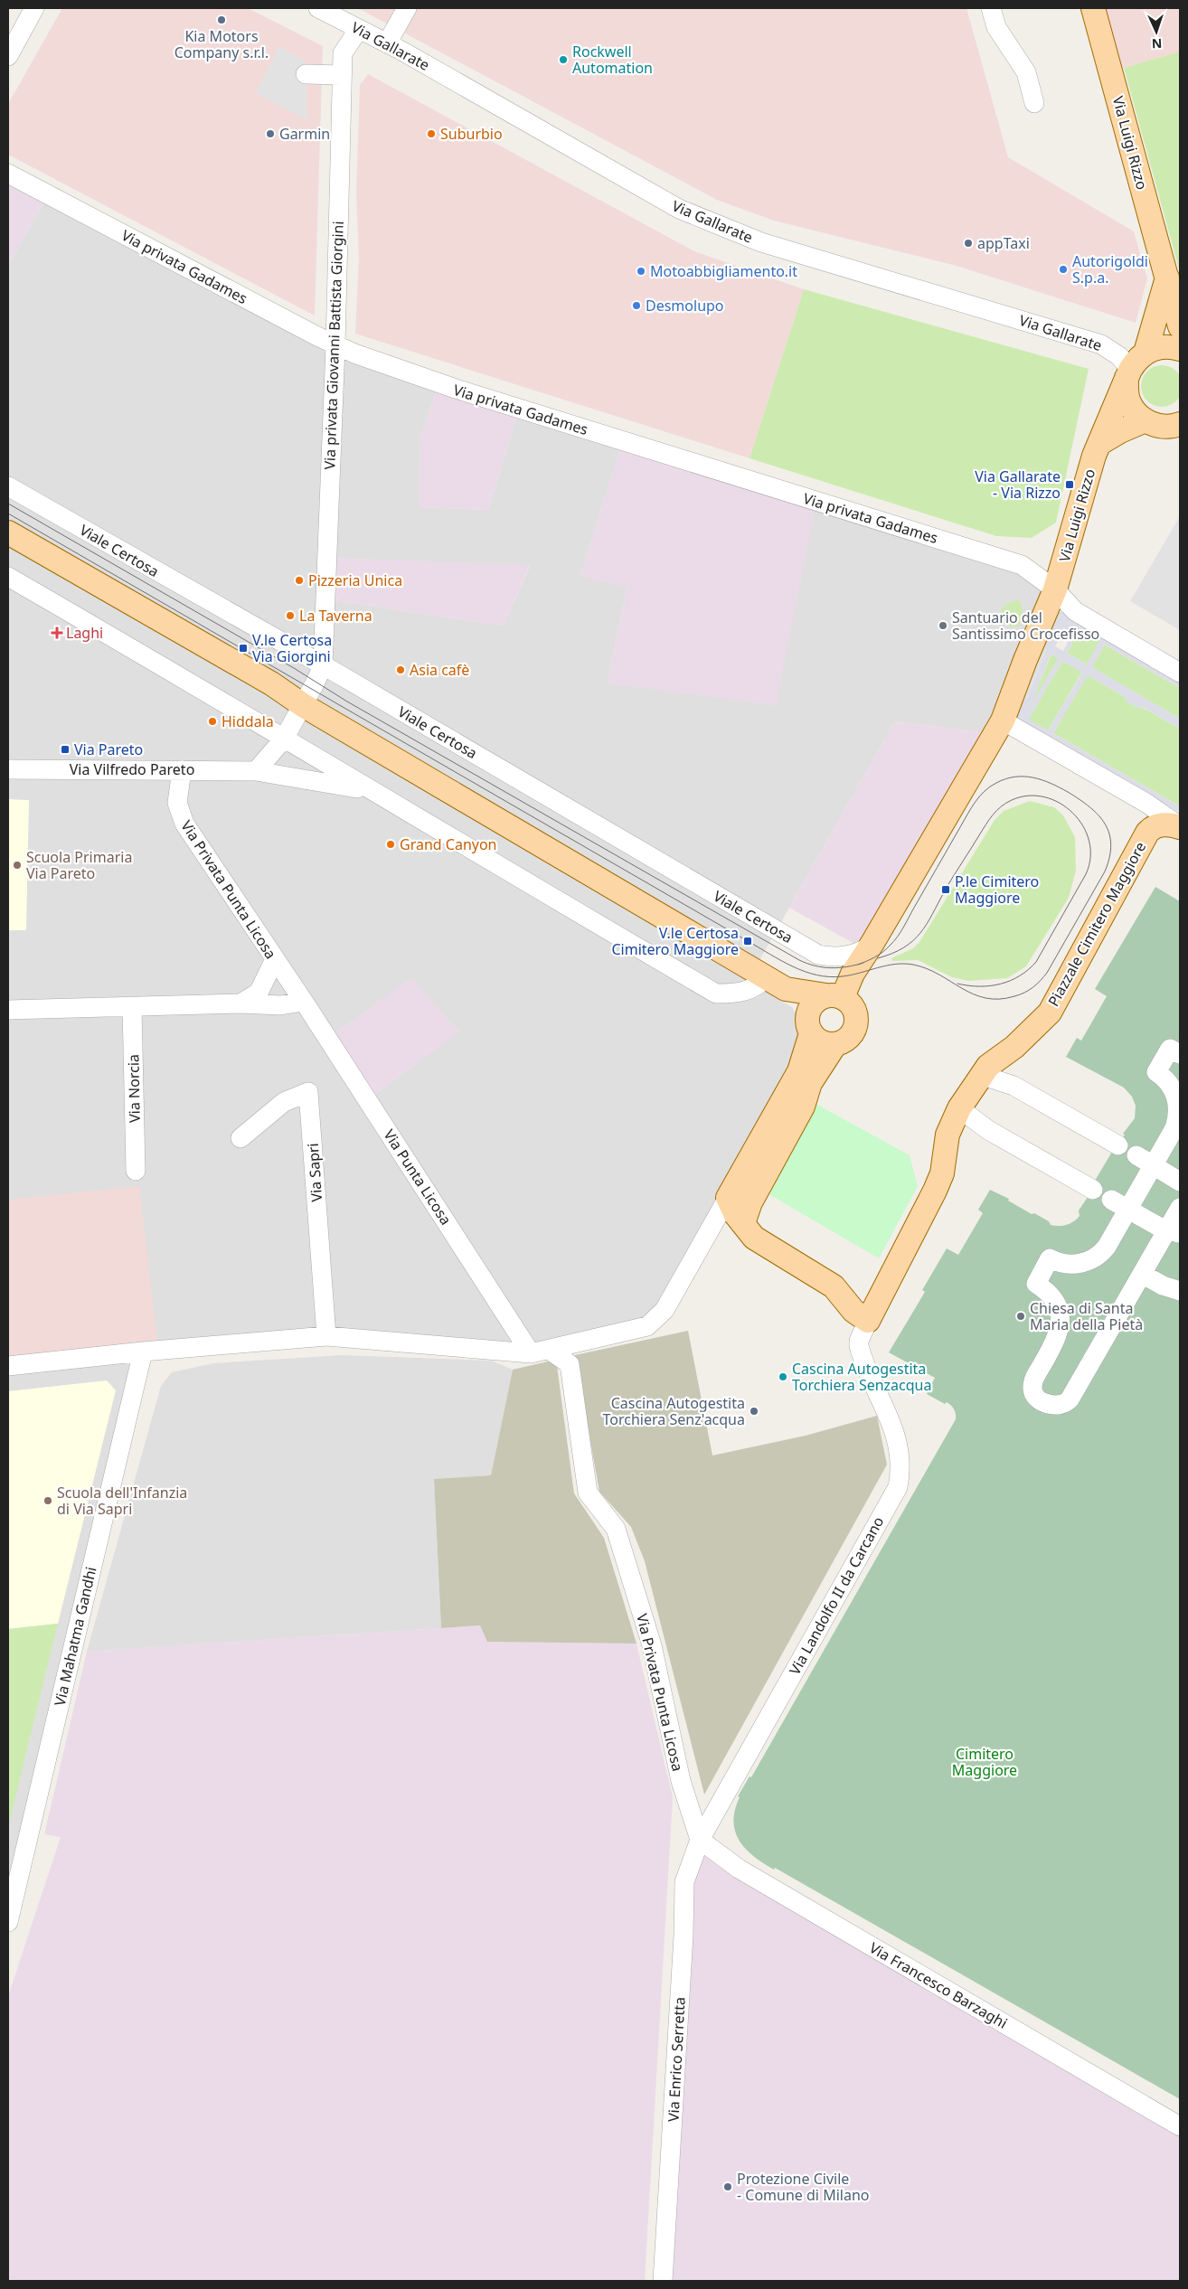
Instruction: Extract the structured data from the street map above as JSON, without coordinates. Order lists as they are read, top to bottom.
{
  "streets": {
    "main road": ["Via Luigi Rizzo", "Piazzale Cimitero Maggiore"],
    "street": [
      "Via Gallarate",
      "Via privata Gadames",
      "Via privata Giovanni Battista Giorgini",
      "Viale Certosa",
      "Via Vilfredo Pareto",
      "Via Privata Punta Licosa",
      "Via Norcia",
      "Via Sapri",
      "Via Punta Licosa",
      "Via Landolfo II da Carcano",
      "Via Mahatma Gandhi",
      "Via Francesco Barzaghi",
      "Via Enrico Serretta"
    ]
  },
  "crossings": [
    ["Via Gallarate", "Via Luigi Rizzo"],
    ["Via Gallarate", "Via privata Giovanni Battista Giorgini"],
    ["Via Luigi Rizzo", "Via privata Gadames"],
    ["Via privata Gadames", "Via privata Giovanni Battista Giorgini"],
    ["Via privata Giovanni Battista Giorgini", "Viale Certosa"],
    ["Via Vilfredo Pareto", "Via Privata Punta Licosa"],
    ["Via Privata Punta Licosa", "Via Punta Licosa"],
    ["Via Privata Punta Licosa", "Via Landolfo II da Carcano"],
    ["Via Privata Punta Licosa", "Via Francesco Barzaghi"],
    ["Via Privata Punta Licosa", "Via Enrico Serretta"],
    ["Piazzale Cimitero Maggiore", "Via Landolfo II da Carcano"],
    ["Via Landolfo II da Carcano", "Via Francesco Barzaghi"],
    ["Via Landolfo II da Carcano", "Via Enrico Serretta"],
    ["Via Francesco Barzaghi", "Via Enrico Serretta"]
  ],
  "parks": ["Cimitero Maggiore"],
  "places": {
    "other": [
      "Kia Motors Company s.r.l.",
      "Rockwell Automation",
      "Garmin",
      "Suburbio",
      "appTaxi",
      "Autorigoldi S.p.a.",
      "Motoabbigliamento.it",
      "Desmolupo",
      "Pizzeria Unica",
      "La Taverna",
      "Santuario del Santissimo Crocefisso",
      "Asia cafè",
      "Hiddala",
      "Grand Canyon",
      "Scuola Primaria Via Pareto",
      "Chiesa di Santa Maria della Pietà",
      "Cascina Autogestita Torchiera Senzacqua",
      "Cascina Autogestita Torchiera Senz'acqua",
      "Scuola dell'Infanzia di Via Sapri",
      "Protezione Civile - Comune di Milano"
    ],
    "transit": [
      "Via Gallarate - Via Rizzo",
      "V.le Certosa Via Giorgini",
      "Via Pareto",
      "P.le Cimitero Maggiore",
      "V.le Certosa Cimitero Maggiore"
    ],
    "health": ["Laghi"]
  },
  "north": "bottom"
}
